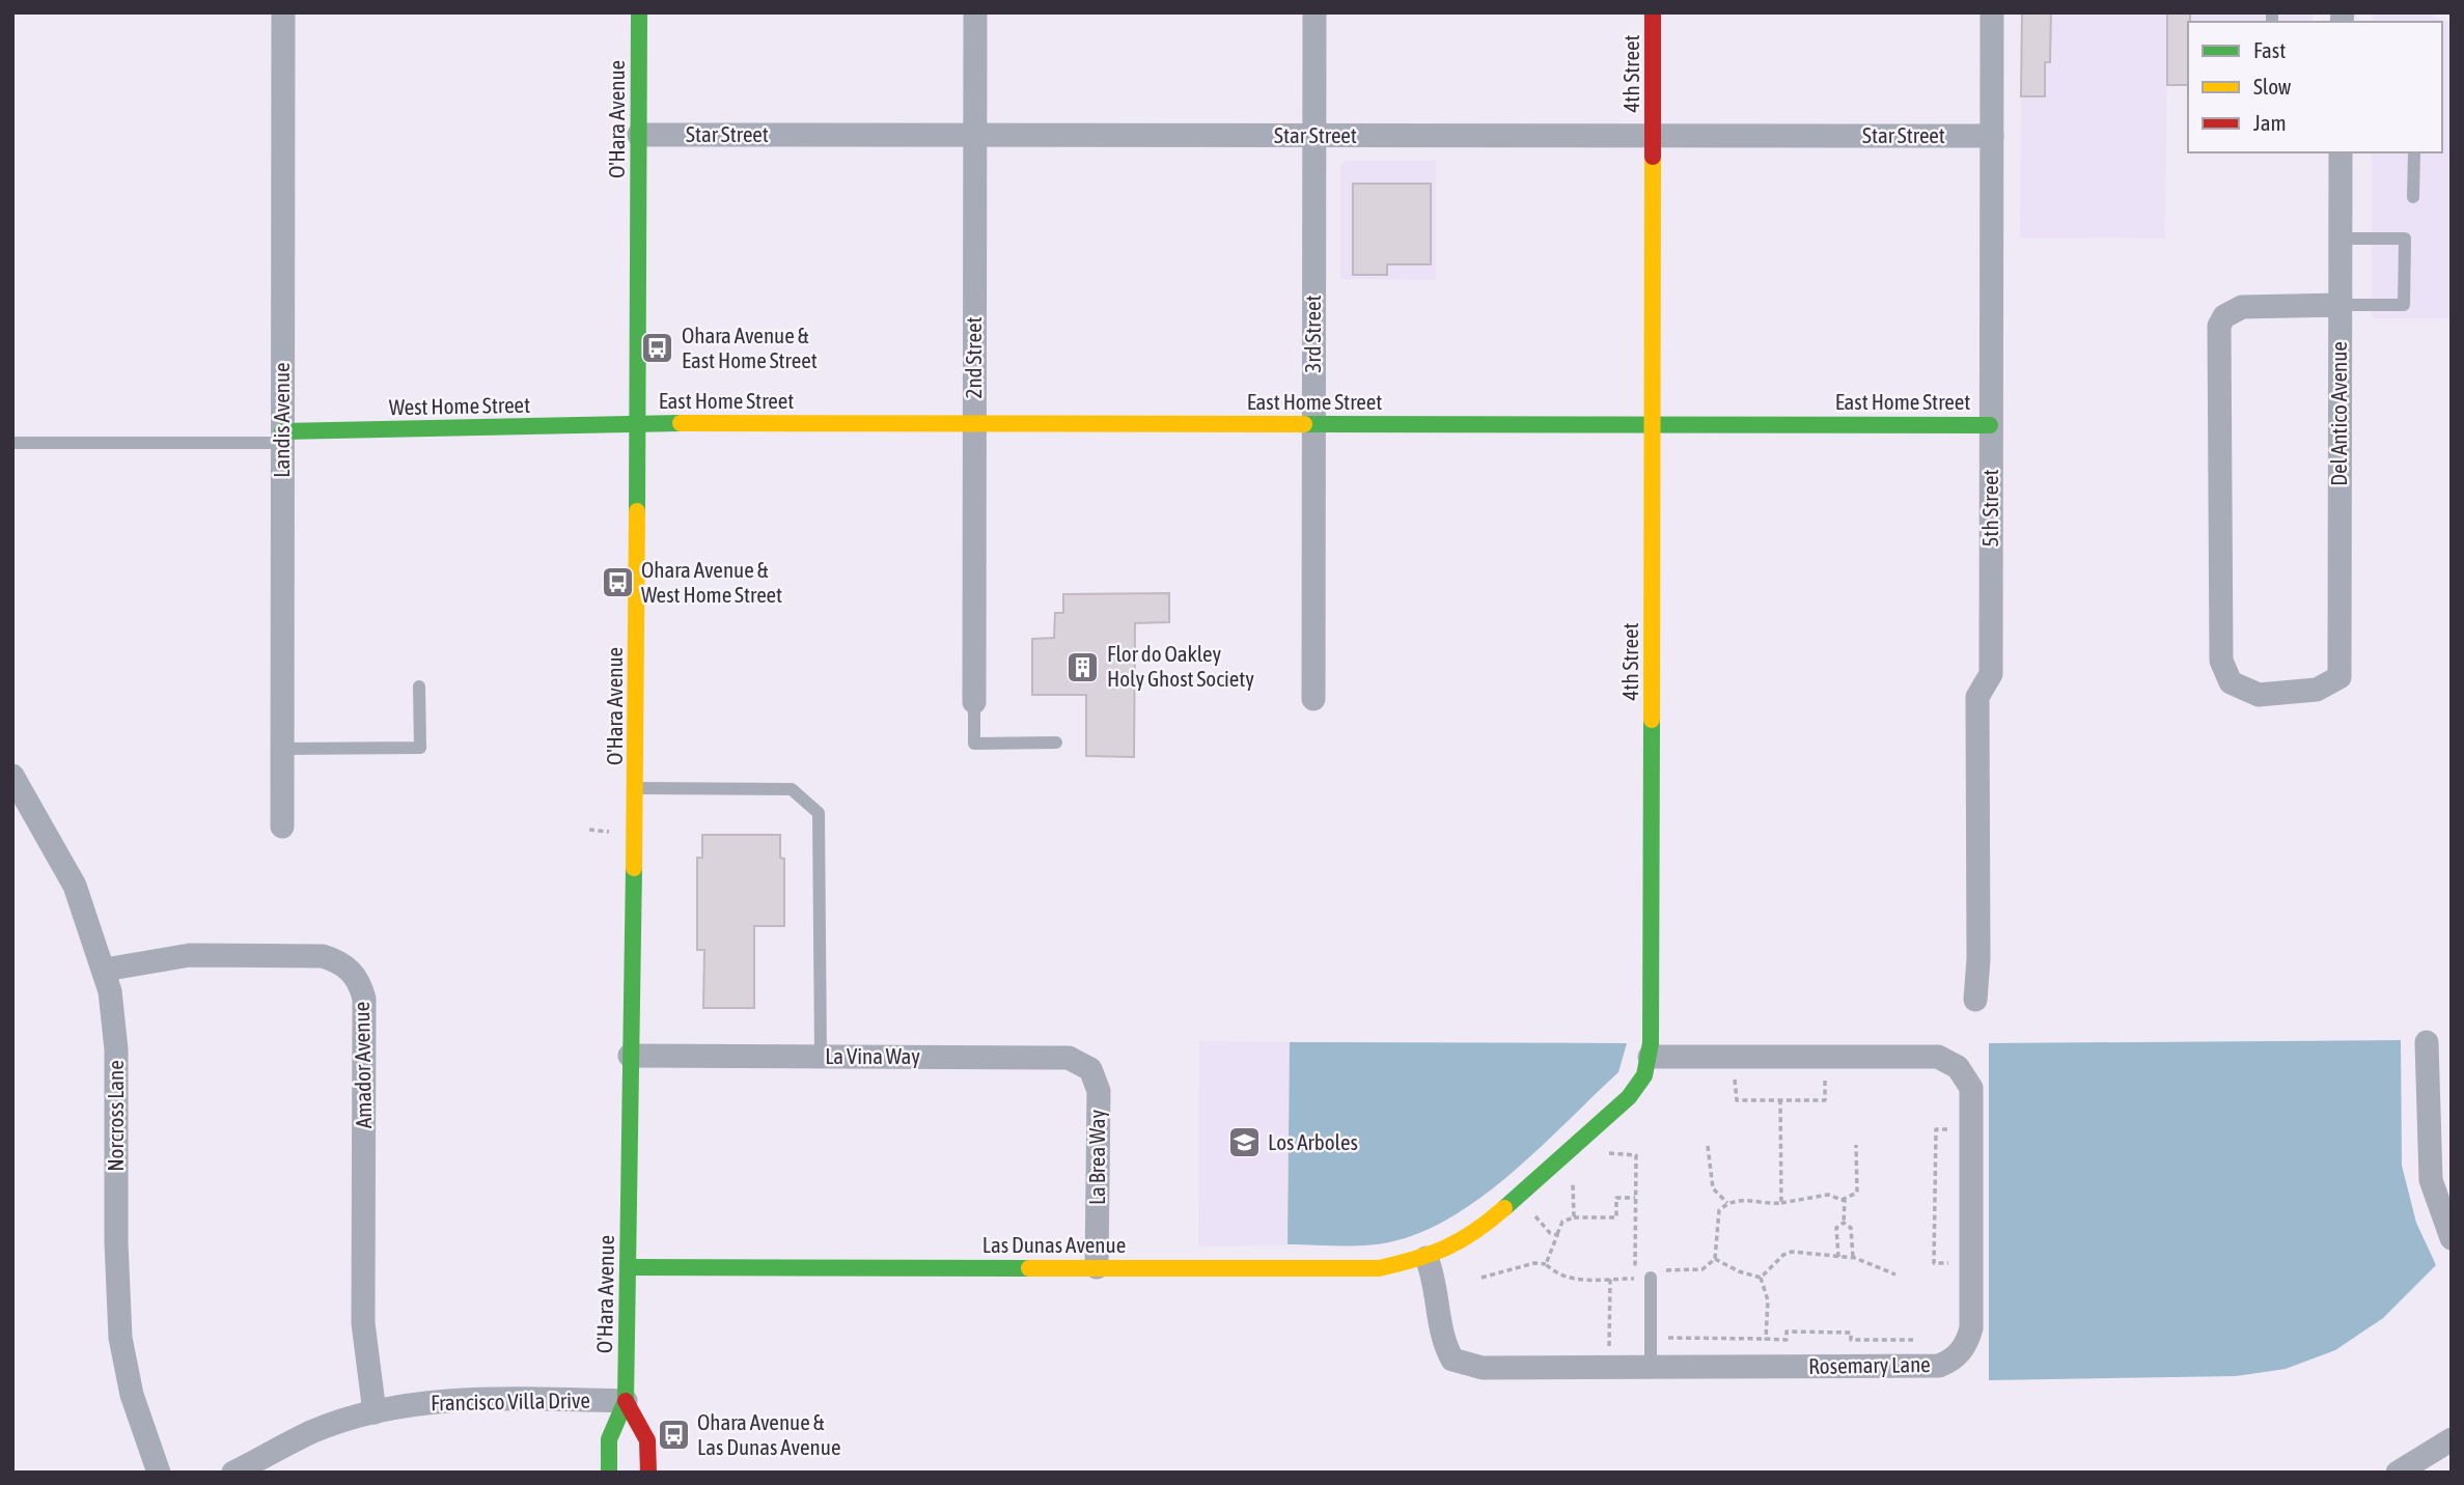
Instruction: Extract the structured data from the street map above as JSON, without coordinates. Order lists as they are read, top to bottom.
{
  "streets": {
    "street": [
      "4th Street",
      "O'Hara Avenue",
      "Star Street",
      "3rd Street",
      "2nd Street",
      "East Home Street",
      "West Home Street",
      "Del Antico Avenue",
      "Landis Avenue",
      "5th Street",
      "La Vina Way",
      "Amador Avenue",
      "Norcross Lane",
      "La Brea Way",
      "Las Dunas Avenue",
      "Rosemary Lane",
      "Francisco Villa Drive"
    ]
  },
  "crossings": [
    ["4th Street", "Star Street"],
    ["4th Street", "East Home Street"],
    ["4th Street", "Las Dunas Avenue"],
    ["4th Street", "Rosemary Lane"],
    ["O'Hara Avenue", "Star Street"],
    ["O'Hara Avenue", "East Home Street"],
    ["O'Hara Avenue", "West Home Street"],
    ["O'Hara Avenue", "La Vina Way"],
    ["O'Hara Avenue", "Las Dunas Avenue"],
    ["O'Hara Avenue", "Francisco Villa Drive"],
    ["Star Street", "3rd Street"],
    ["Star Street", "2nd Street"],
    ["Star Street", "5th Street"],
    ["3rd Street", "East Home Street"],
    ["2nd Street", "East Home Street"],
    ["East Home Street", "West Home Street"],
    ["East Home Street", "5th Street"],
    ["West Home Street", "Landis Avenue"],
    ["La Vina Way", "La Brea Way"],
    ["Amador Avenue", "Norcross Lane"],
    ["Amador Avenue", "Francisco Villa Drive"],
    ["La Brea Way", "Las Dunas Avenue"],
    ["Las Dunas Avenue", "Rosemary Lane"]
  ],
  "places": {
    "bus stop": ["Ohara Avenue & East Home Street", "Ohara Avenue & West Home Street", "Ohara Avenue & Las Dunas Avenue"],
    "building": ["Flor do Oakley Holy Ghost Society"],
    "school or university": ["Los Arboles"]
  },
  "legend": ["Fast", "Slow", "Jam"]
}
